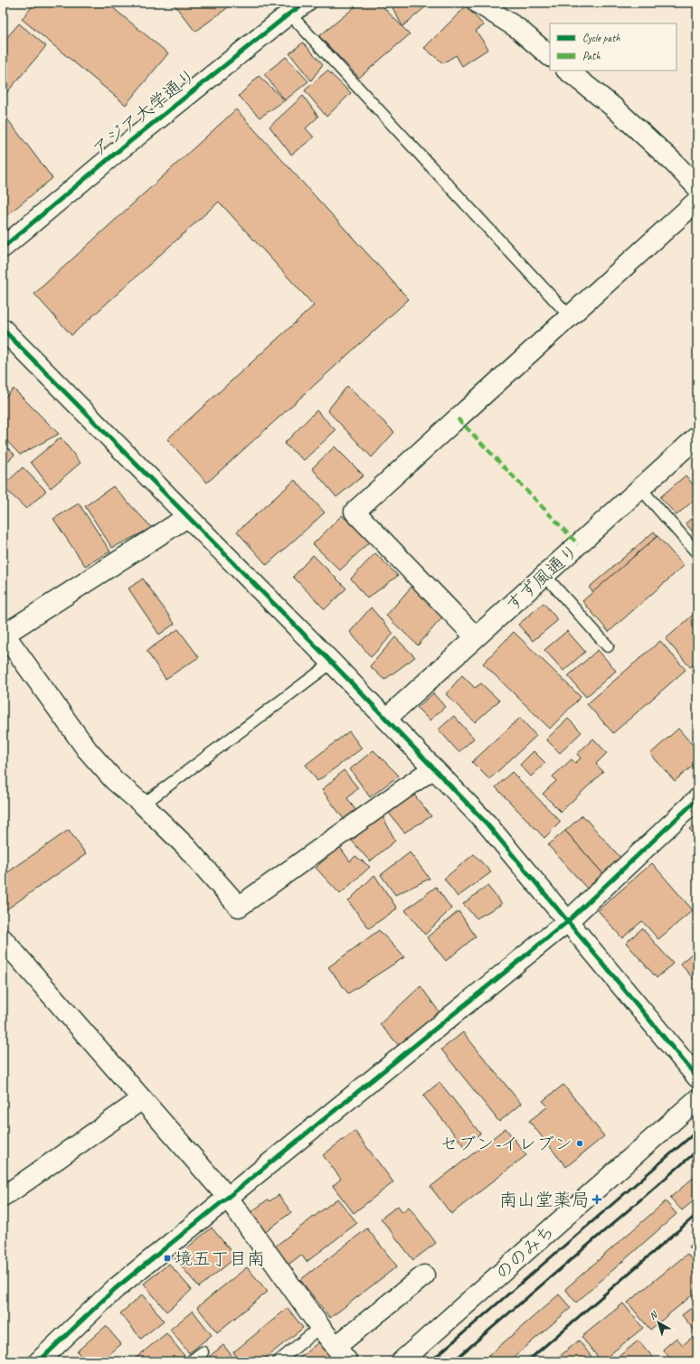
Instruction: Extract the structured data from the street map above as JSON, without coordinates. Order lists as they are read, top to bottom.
{
  "streets": {
    "street": ["アジア大学通り", "すず風通り", "ののみち"]
  },
  "places": {
    "other": ["セブン-イレブン"],
    "health": ["南山堂薬局"],
    "transit": ["境五丁目南"]
  },
  "legend": ["Cycle path", "Path"],
  "north": "top left"
}
